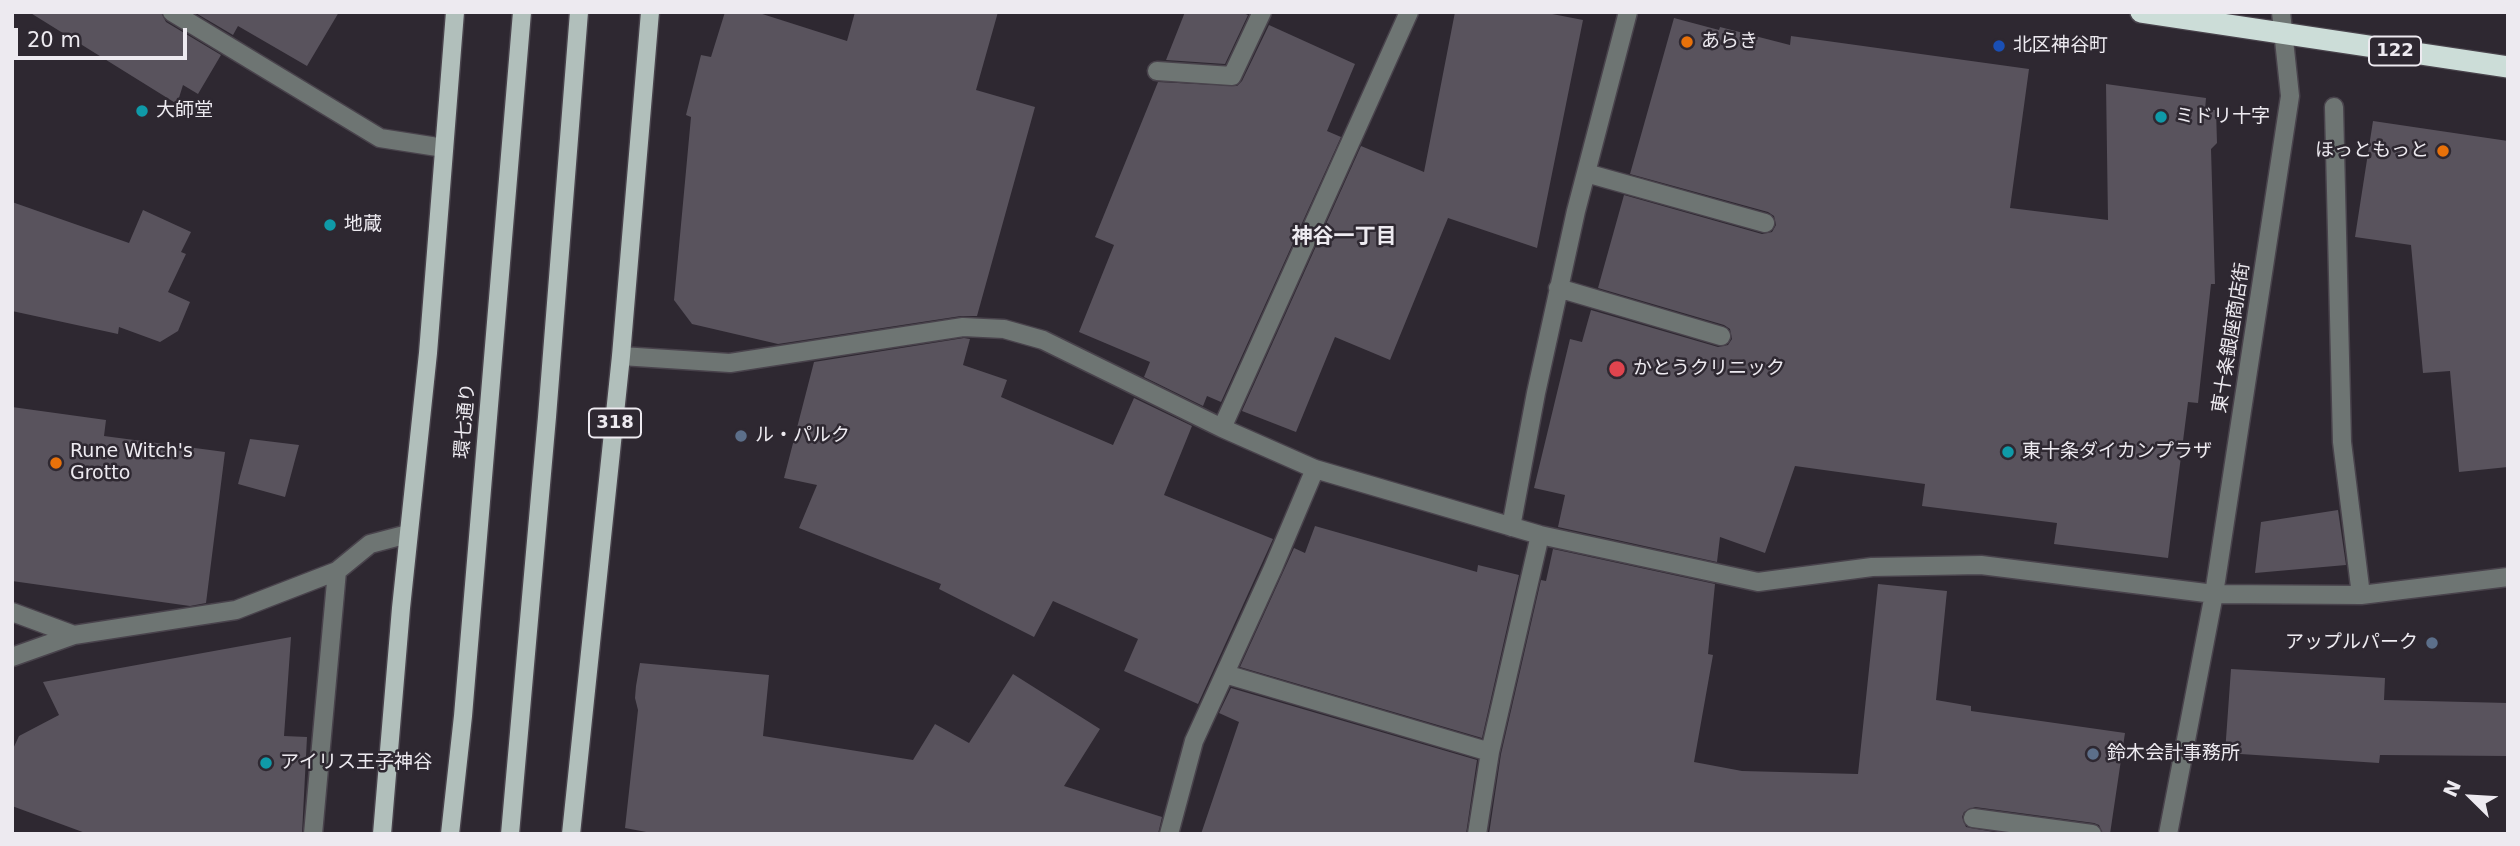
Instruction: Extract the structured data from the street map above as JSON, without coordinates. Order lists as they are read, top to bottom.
{
  "streets": {
    "highway": ["122"],
    "main road": ["環七通り", "318"],
    "street": ["東十条銀座商店街"]
  },
  "crossings": [
    ["122", "東十条銀座商店街"]
  ],
  "districts": ["神谷一丁目"],
  "places": [
    "あらき",
    "北区神谷町",
    "大師堂",
    "ミドリ十字",
    "ほっともっと",
    "地蔵",
    "かとうクリニック",
    "ル・パルク",
    "東十条ダイカンプラザ",
    "Rune Witch's Grotto",
    "アップルパーク",
    "鈴木会計事務所",
    "アイリス王子神谷"
  ],
  "scale_bar": "20 m",
  "north": "top left"
}
